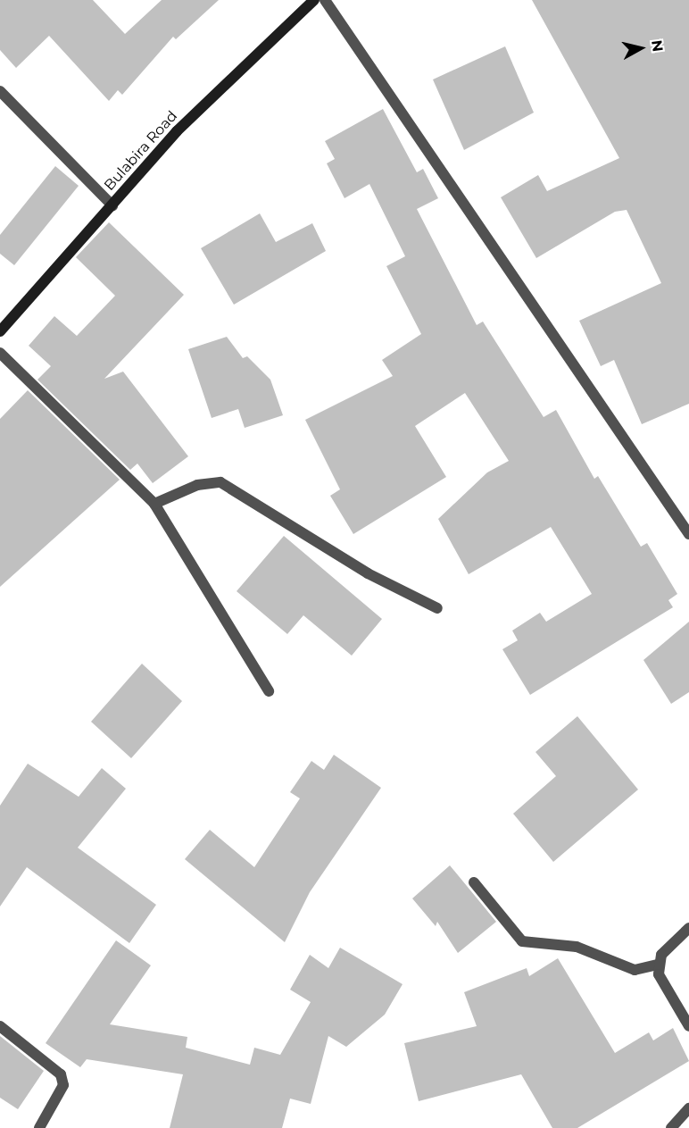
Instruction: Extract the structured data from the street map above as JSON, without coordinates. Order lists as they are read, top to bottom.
{
  "streets": {
    "street": ["Bulabira Road"]
  },
  "north": "right"
}
